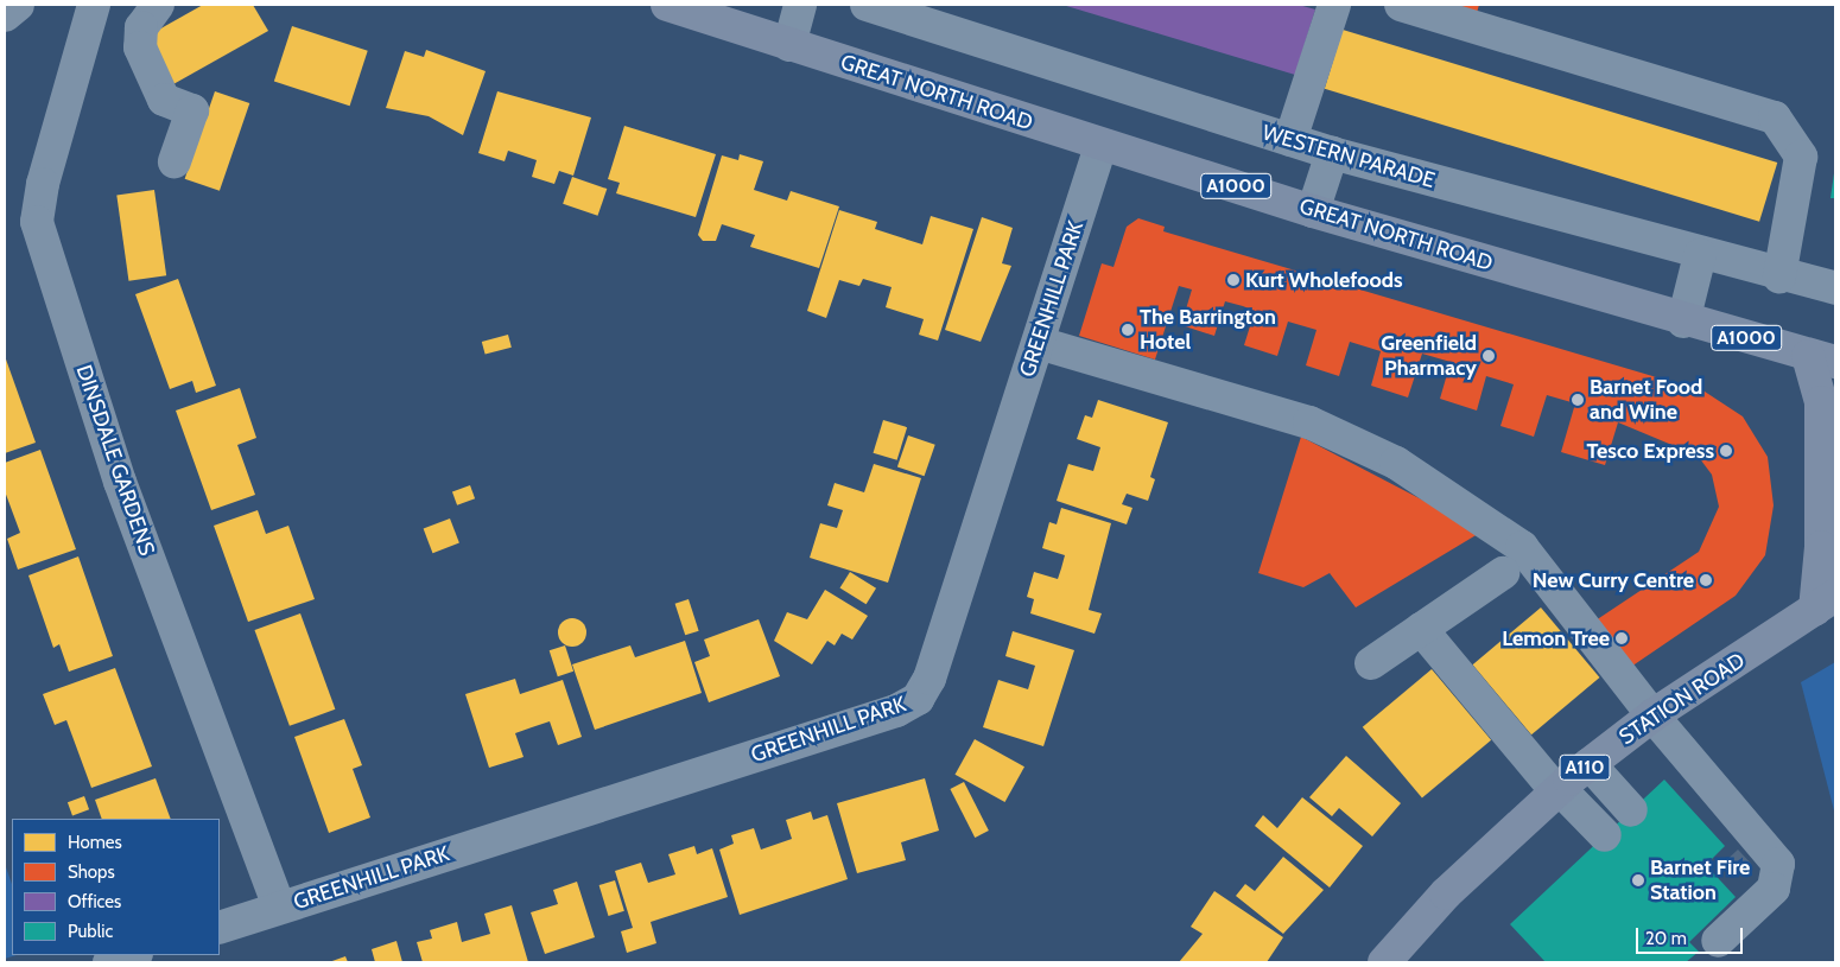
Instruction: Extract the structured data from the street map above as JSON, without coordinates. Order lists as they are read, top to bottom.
{
  "streets": {
    "main road": [
      "GREAT NORTH ROAD",
      "A1000",
      "STATION ROAD",
      "A110"
    ],
    "street": ["WESTERN PARADE", "GREENHILL PARK", "DINSDALE GARDENS"]
  },
  "crossings": [
    ["GREAT NORTH ROAD", "A1000"],
    ["GREAT NORTH ROAD", "GREENHILL PARK"],
    ["GREAT NORTH ROAD", "A110"],
    ["GREENHILL PARK", "DINSDALE GARDENS"],
    ["STATION ROAD", "A110"]
  ],
  "places": [
    "Kurt Wholefoods",
    "The Barrington Hotel",
    "Greenfield Pharmacy",
    "Barnet Food and Wine",
    "Tesco Express",
    "New Curry Centre",
    "Lemon Tree",
    "Barnet Fire Station"
  ],
  "legend": [
    "Homes",
    "Shops",
    "Offices",
    "Public"
  ],
  "scale_bar": "20 m"
}
